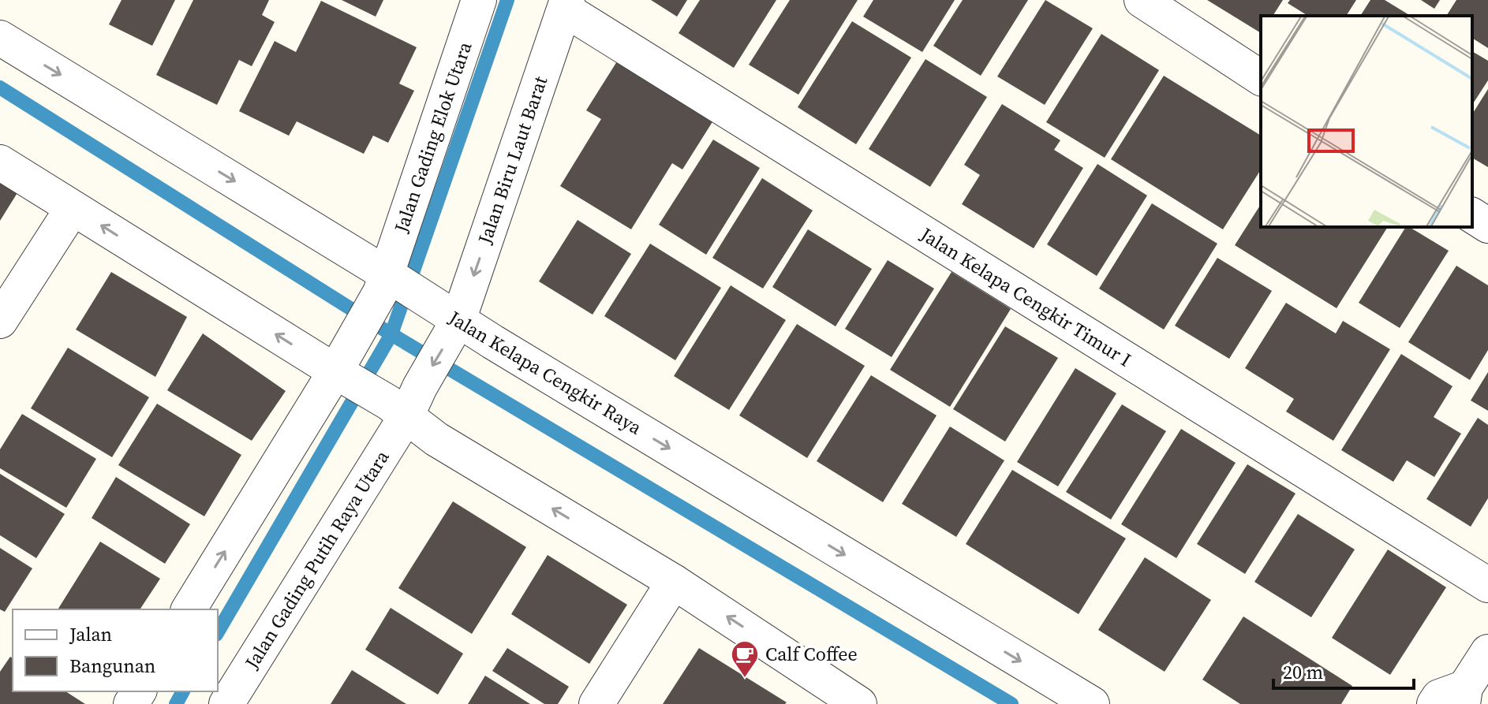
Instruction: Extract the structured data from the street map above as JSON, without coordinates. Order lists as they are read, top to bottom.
{
  "streets": {
    "street": [
      "Jalan Gading Elok Utara",
      "Jalan Biru Laut Barat",
      "Jalan Kelapa Cengkir Timur I",
      "Jalan Kelapa Cengkir Raya",
      "Jalan Gading Putih Raya Utara"
    ]
  },
  "crossings": [
    ["Jalan Gading Elok Utara", "Jalan Kelapa Cengkir Raya"],
    ["Jalan Biru Laut Barat", "Jalan Kelapa Cengkir Timur I"],
    ["Jalan Biru Laut Barat", "Jalan Kelapa Cengkir Raya"],
    ["Jalan Biru Laut Barat", "Jalan Gading Putih Raya Utara"]
  ],
  "one_way": ["Jalan Biru Laut Barat"],
  "places": {
    "cafe": ["Calf Coffee"]
  },
  "legend": ["Jalan", "Bangunan"],
  "scale_bar": "20 m"
}
